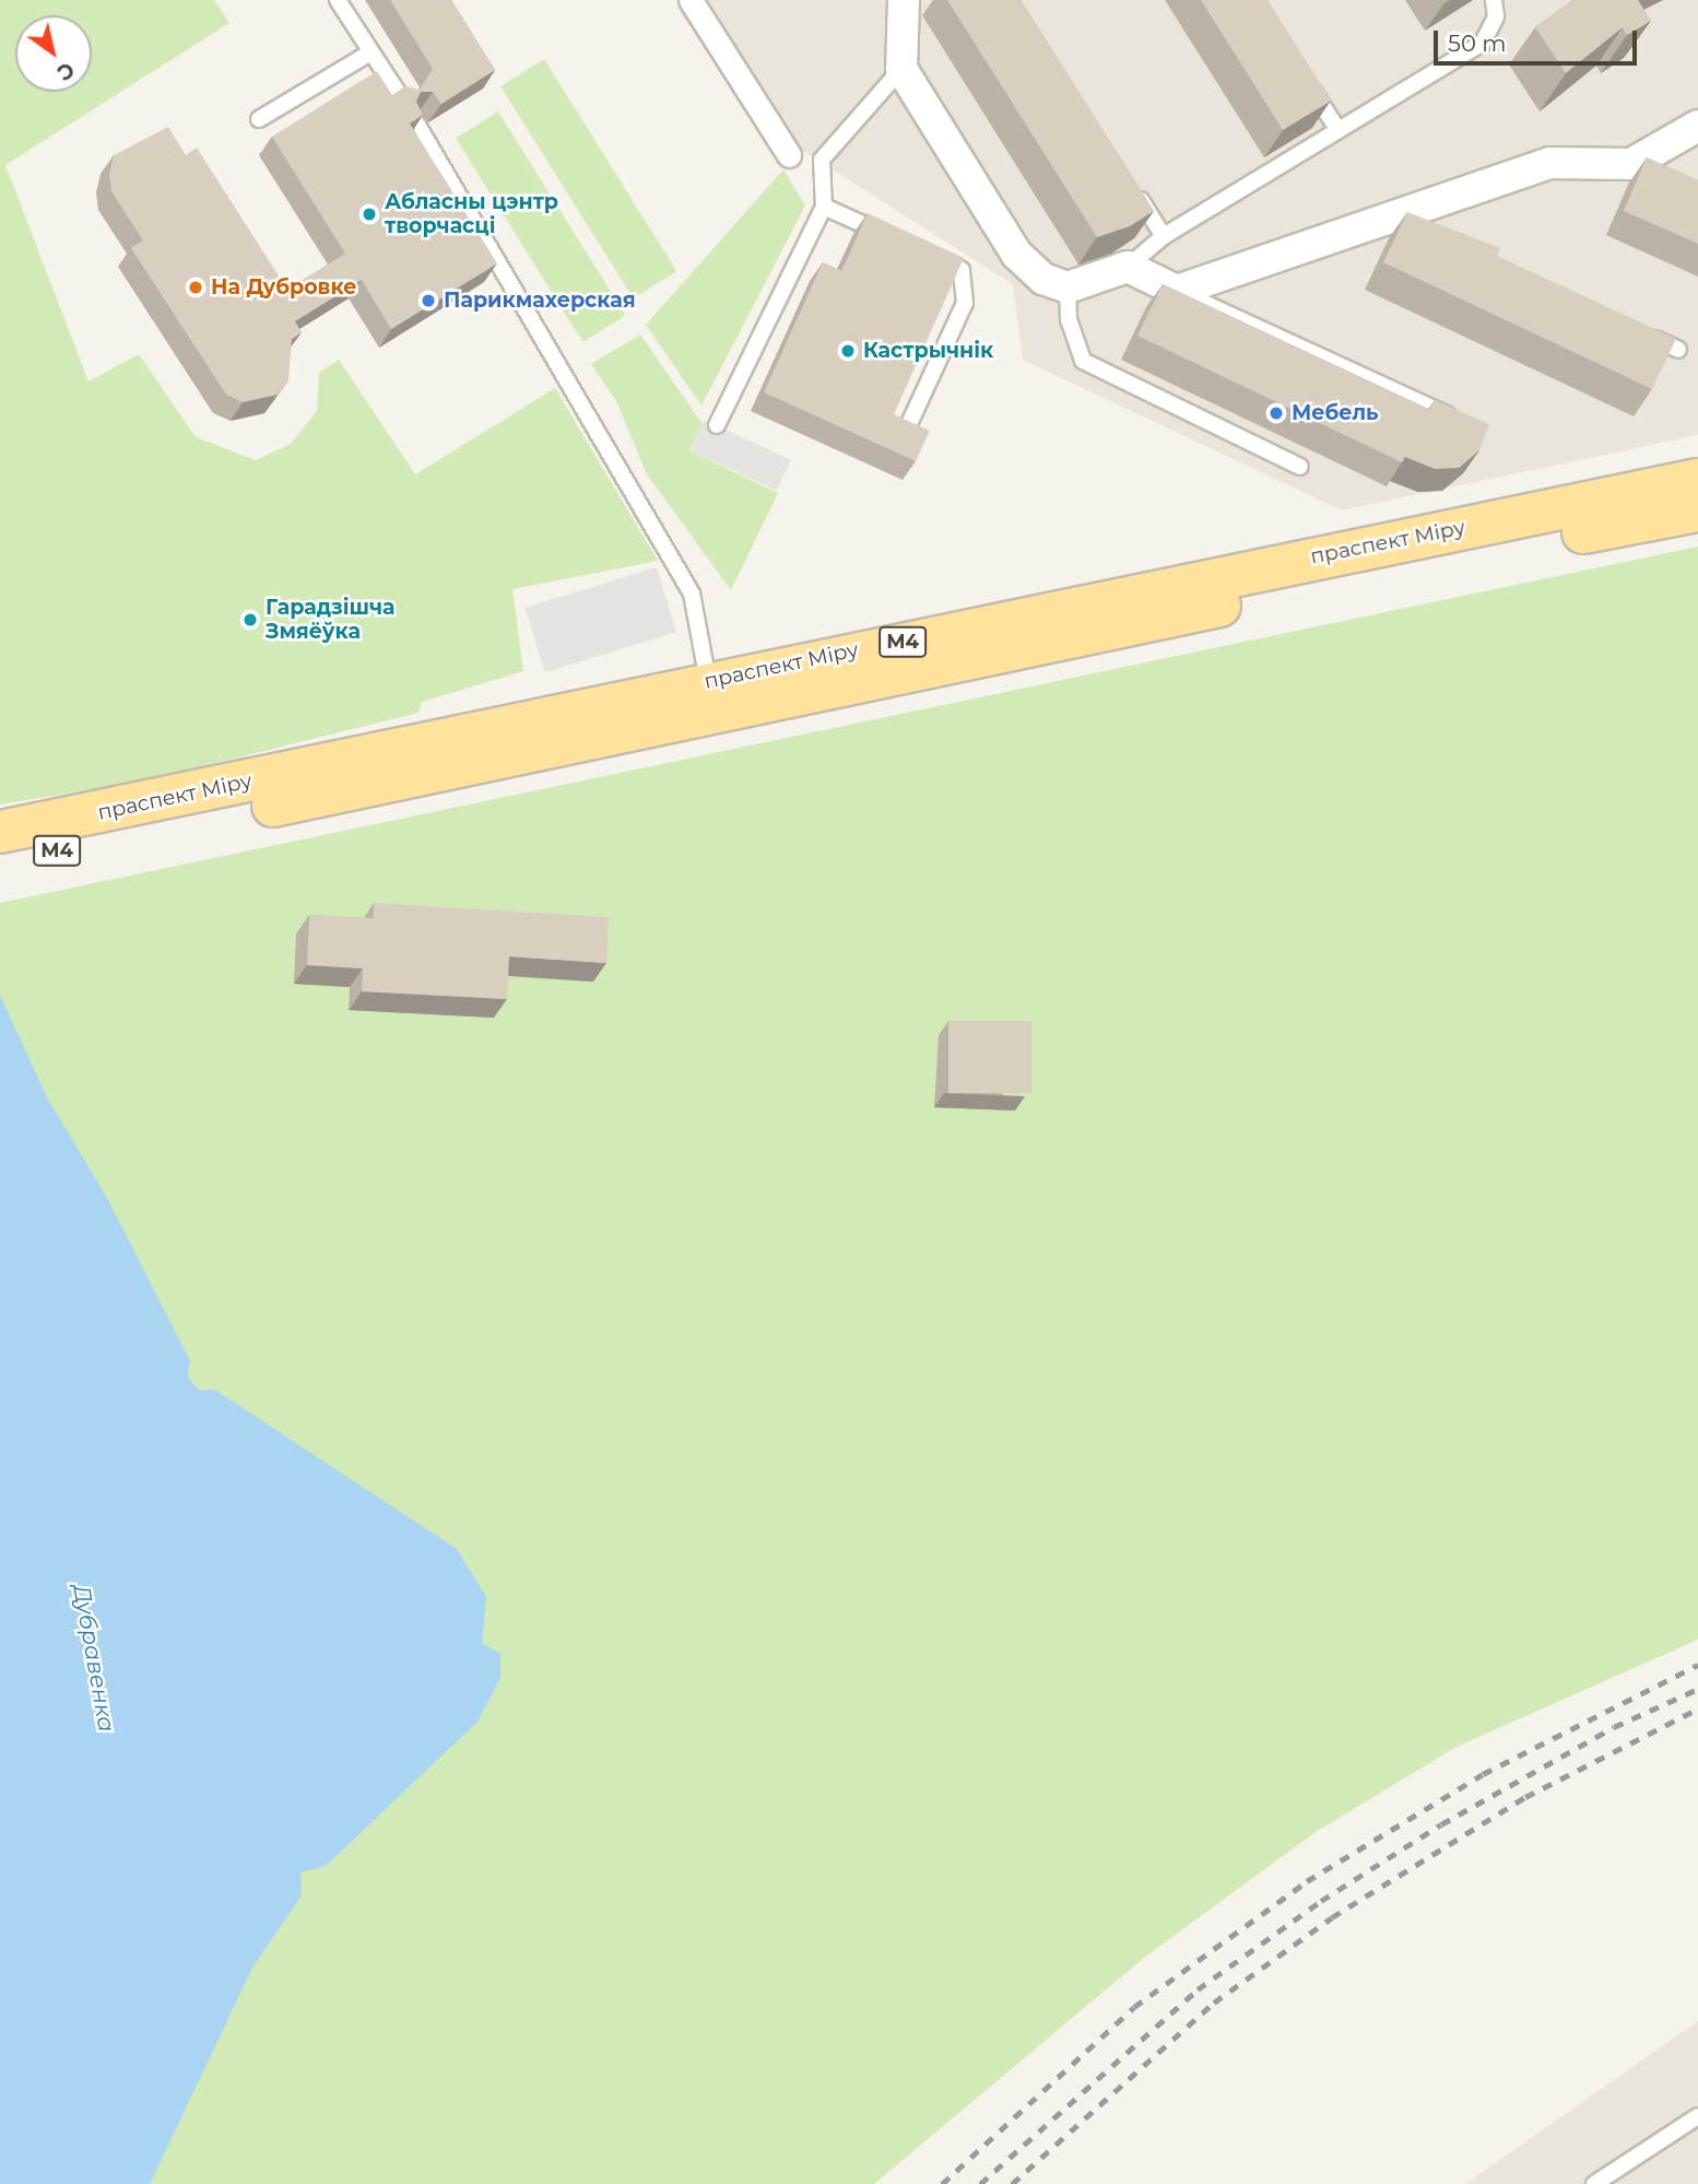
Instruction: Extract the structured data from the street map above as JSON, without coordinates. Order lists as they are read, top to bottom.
{
  "streets": {
    "main road": ["праспект Міру", "М4"]
  },
  "water": ["Дубравенка"],
  "places": [
    "Абласны цэнтр творчасці",
    "На Дубровке",
    "Парикмахерская",
    "Кастрычнік",
    "Мебель",
    "Гарадзішча Змяёўка"
  ],
  "scale_bar": "50 m",
  "north": "bottom right"
}
